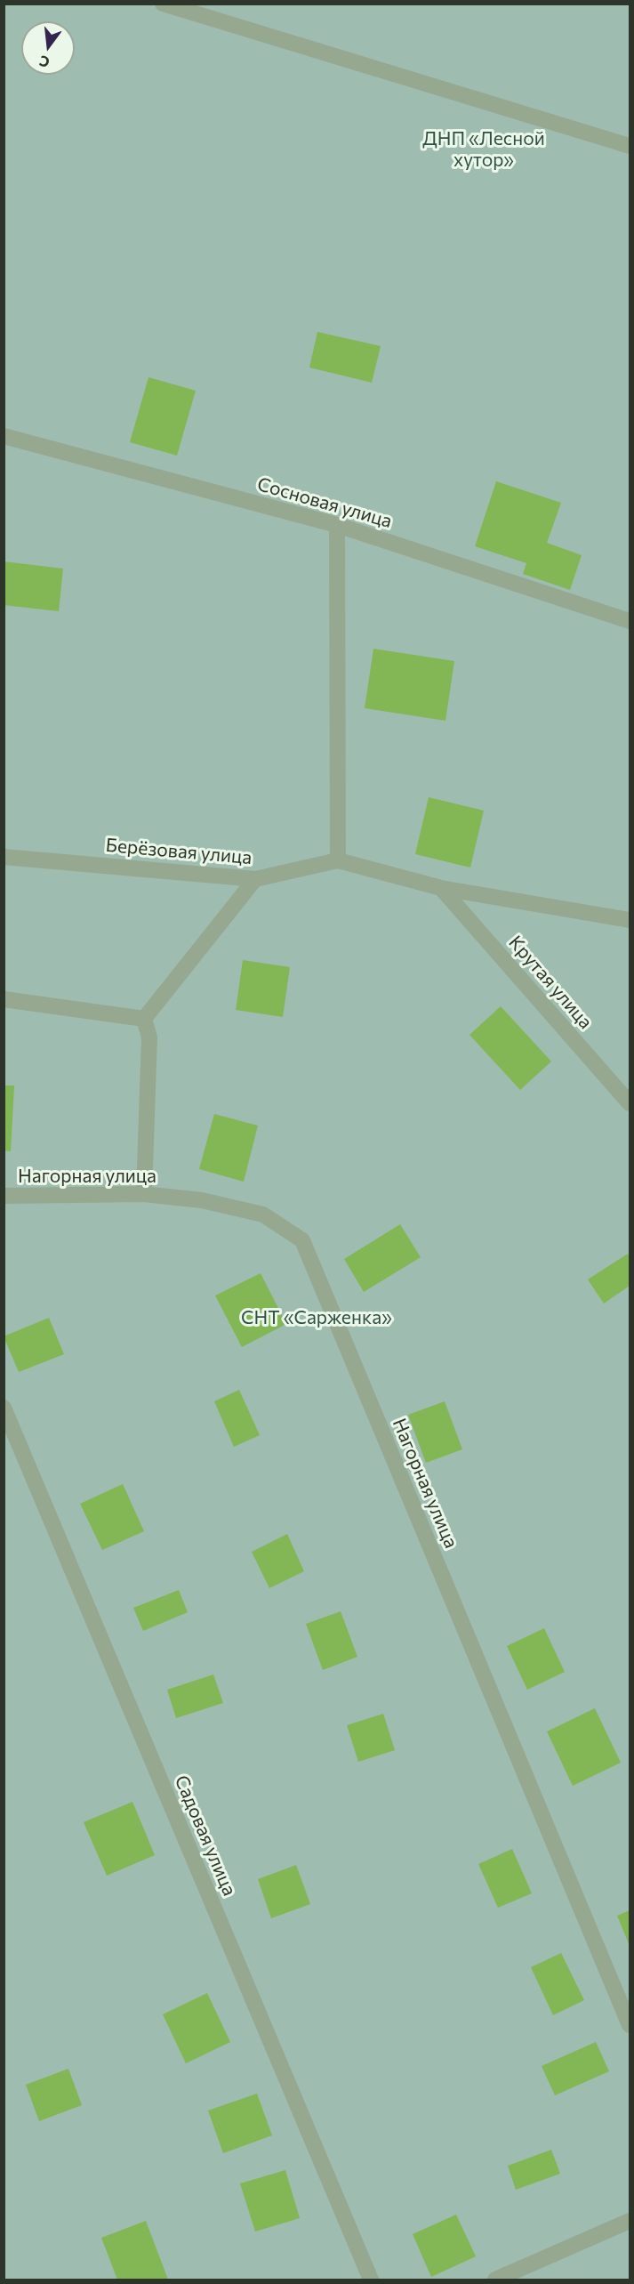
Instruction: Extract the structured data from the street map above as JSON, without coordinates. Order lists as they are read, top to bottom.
{
  "streets": {
    "street": [
      "Сосновая улица",
      "Берёзовая улица",
      "Крутая улица",
      "Нагорная улица",
      "Садовая улица"
    ]
  },
  "crossings": [
    ["Берёзовая улица", "Крутая улица"]
  ],
  "parks": ["ДНП «Лесной хутор»", "СНТ «Сарженка»"],
  "north": "bottom"
}
